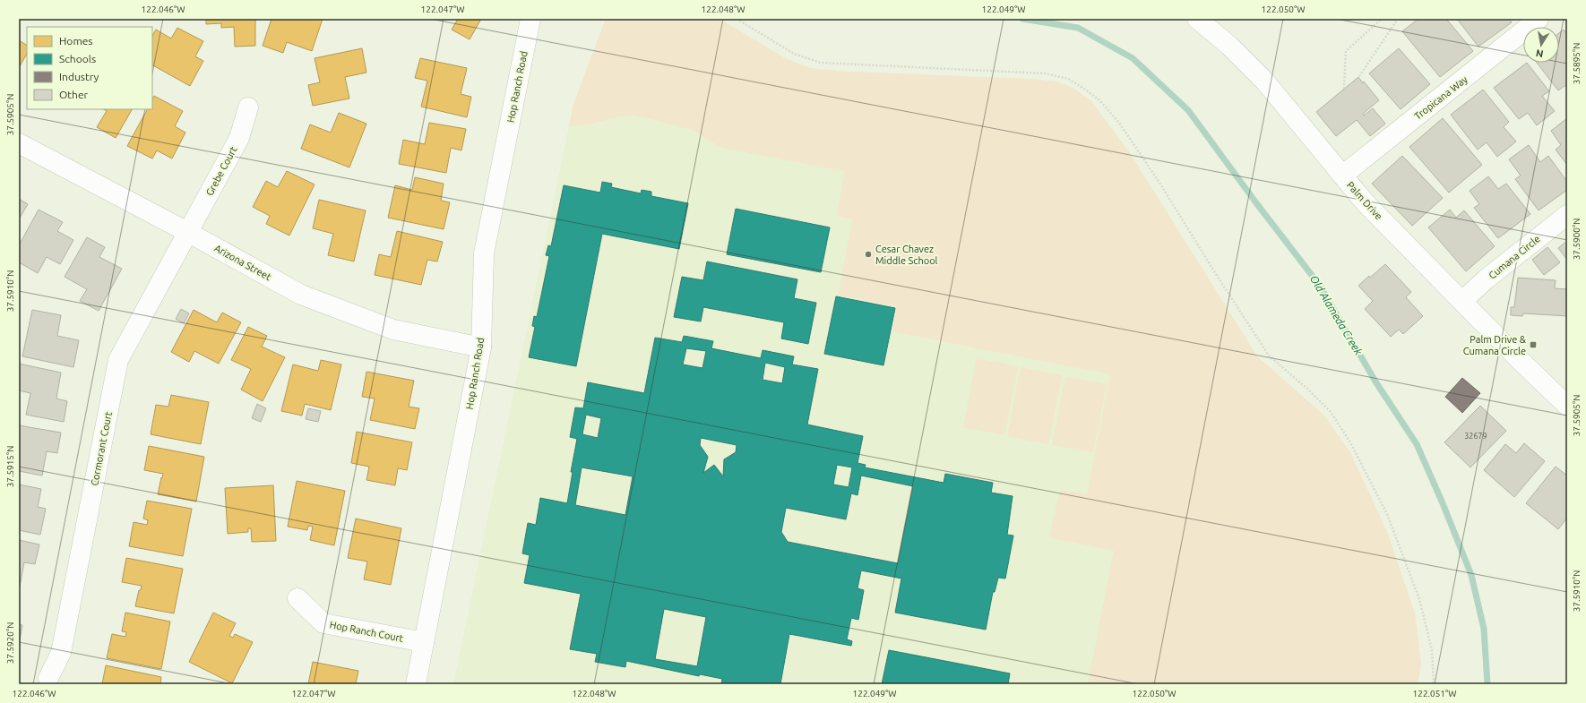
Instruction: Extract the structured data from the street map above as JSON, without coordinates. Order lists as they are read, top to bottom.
{
  "streets": {
    "street": [
      "Hop Ranch Road",
      "Tropicana Way",
      "Grebe Court",
      "Palm Drive",
      "Cumana Circle",
      "Arizona Street",
      "Cormorant Court",
      "Hop Ranch Court"
    ]
  },
  "crossings": [
    ["Hop Ranch Road", "Arizona Street"],
    ["Hop Ranch Road", "Hop Ranch Court"],
    ["Tropicana Way", "Palm Drive"],
    ["Grebe Court", "Arizona Street"],
    ["Grebe Court", "Cormorant Court"],
    ["Palm Drive", "Cumana Circle"],
    ["Arizona Street", "Cormorant Court"]
  ],
  "water": ["Old Alameda Creek"],
  "places": {
    "other": ["Cesar Chavez Middle School"],
    "transit": ["Palm Drive & Cumana Circle"]
  },
  "house_numbers": ["32679"],
  "legend": [
    "Homes",
    "Schools",
    "Industry",
    "Other"
  ],
  "north": "bottom",
  "coordinates": [
    "122.046°W",
    "122.047°W",
    "122.048°W",
    "122.049°W",
    "122.050°W",
    "37.5895°N",
    "37.5905°N",
    "37.5900°N",
    "37.5910°N",
    "37.5915°N",
    "37.5920°N",
    "122.051°W"
  ]
}
